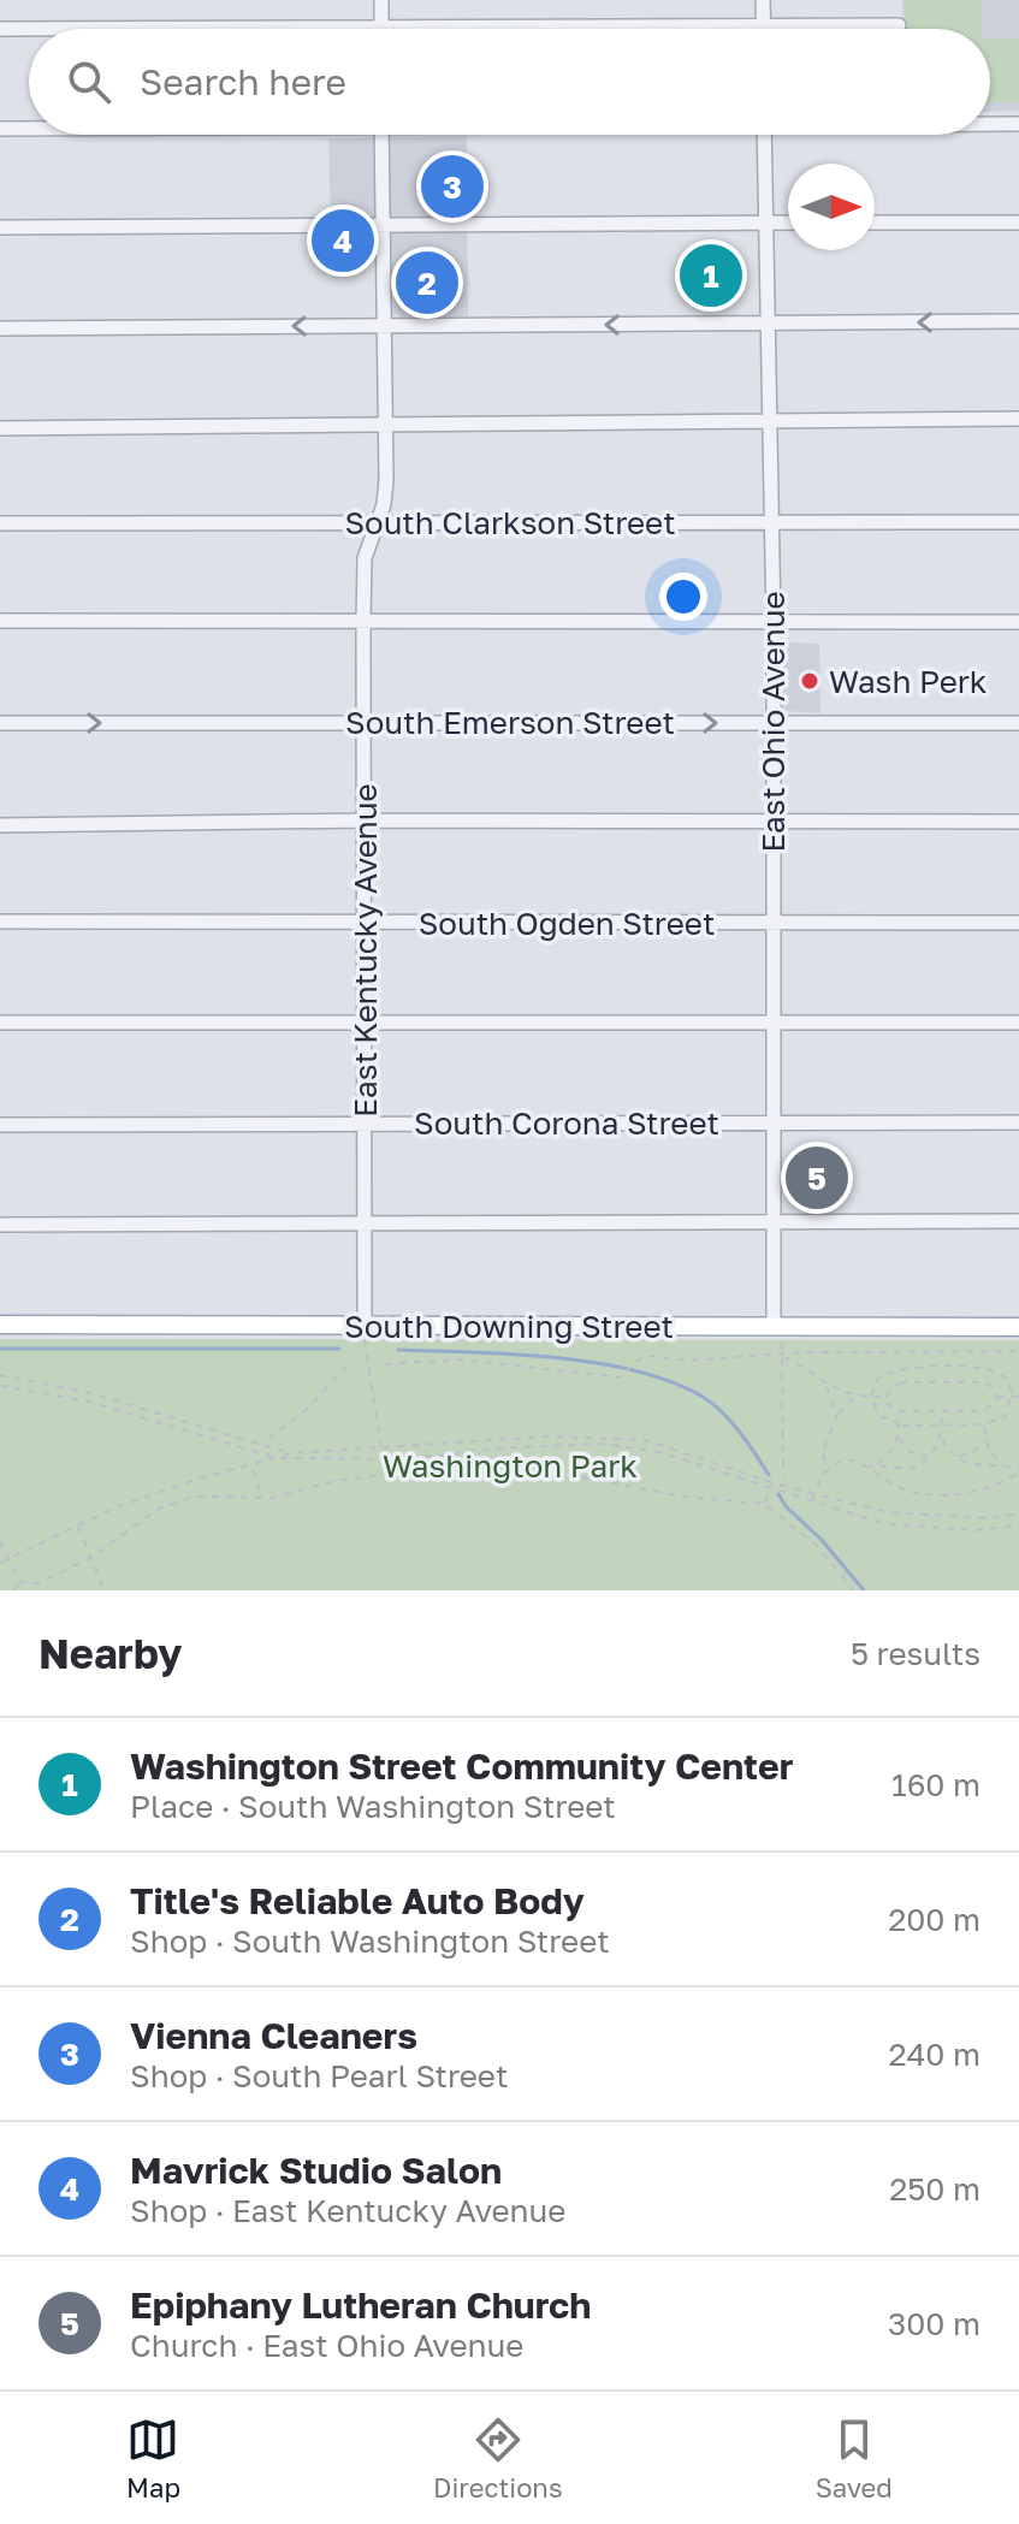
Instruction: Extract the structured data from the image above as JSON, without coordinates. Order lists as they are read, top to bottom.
{
  "streets": {
    "main road": ["South Downing Street"],
    "street": [
      "South Clarkson Street",
      "South Emerson Street",
      "East Ohio Avenue",
      "South Ogden Street",
      "East Kentucky Avenue",
      "South Corona Street"
    ]
  },
  "crossings": [
    ["South Clarkson Street", "East Ohio Avenue"],
    ["South Clarkson Street", "East Kentucky Avenue"],
    ["South Emerson Street", "East Ohio Avenue"],
    ["South Emerson Street", "East Kentucky Avenue"],
    ["East Ohio Avenue", "South Ogden Street"],
    ["East Ohio Avenue", "South Corona Street"],
    ["East Ohio Avenue", "South Downing Street"],
    ["South Ogden Street", "East Kentucky Avenue"],
    ["East Kentucky Avenue", "South Corona Street"],
    ["East Kentucky Avenue", "South Downing Street"]
  ],
  "parks": ["Washington Park"],
  "places": ["Wash Perk"],
  "north": "right",
  "page": {
    "search": "Search here",
    "pins": [
      "3",
      "4",
      "1",
      "2",
      "5"
    ],
    "heading": ["Nearby", "5 results"],
    "list": [
      {
        "mark": "1",
        "name": "Washington Street Community Center",
        "note": "Place · South Washington Street",
        "value": "160 m"
      },
      {
        "mark": "2",
        "name": "Title's Reliable Auto Body",
        "note": "Shop · South Washington Street",
        "value": "200 m"
      },
      {
        "mark": "3",
        "name": "Vienna Cleaners",
        "note": "Shop · South Pearl Street",
        "value": "240 m"
      },
      {
        "mark": "4",
        "name": "Mavrick Studio Salon",
        "note": "Shop · East Kentucky Avenue",
        "value": "250 m"
      },
      {
        "mark": "5",
        "name": "Epiphany Lutheran Church",
        "note": "Church · East Ohio Avenue",
        "value": "300 m"
      }
    ],
    "nav": ["Map", "Directions", "Saved"]
  }
}
